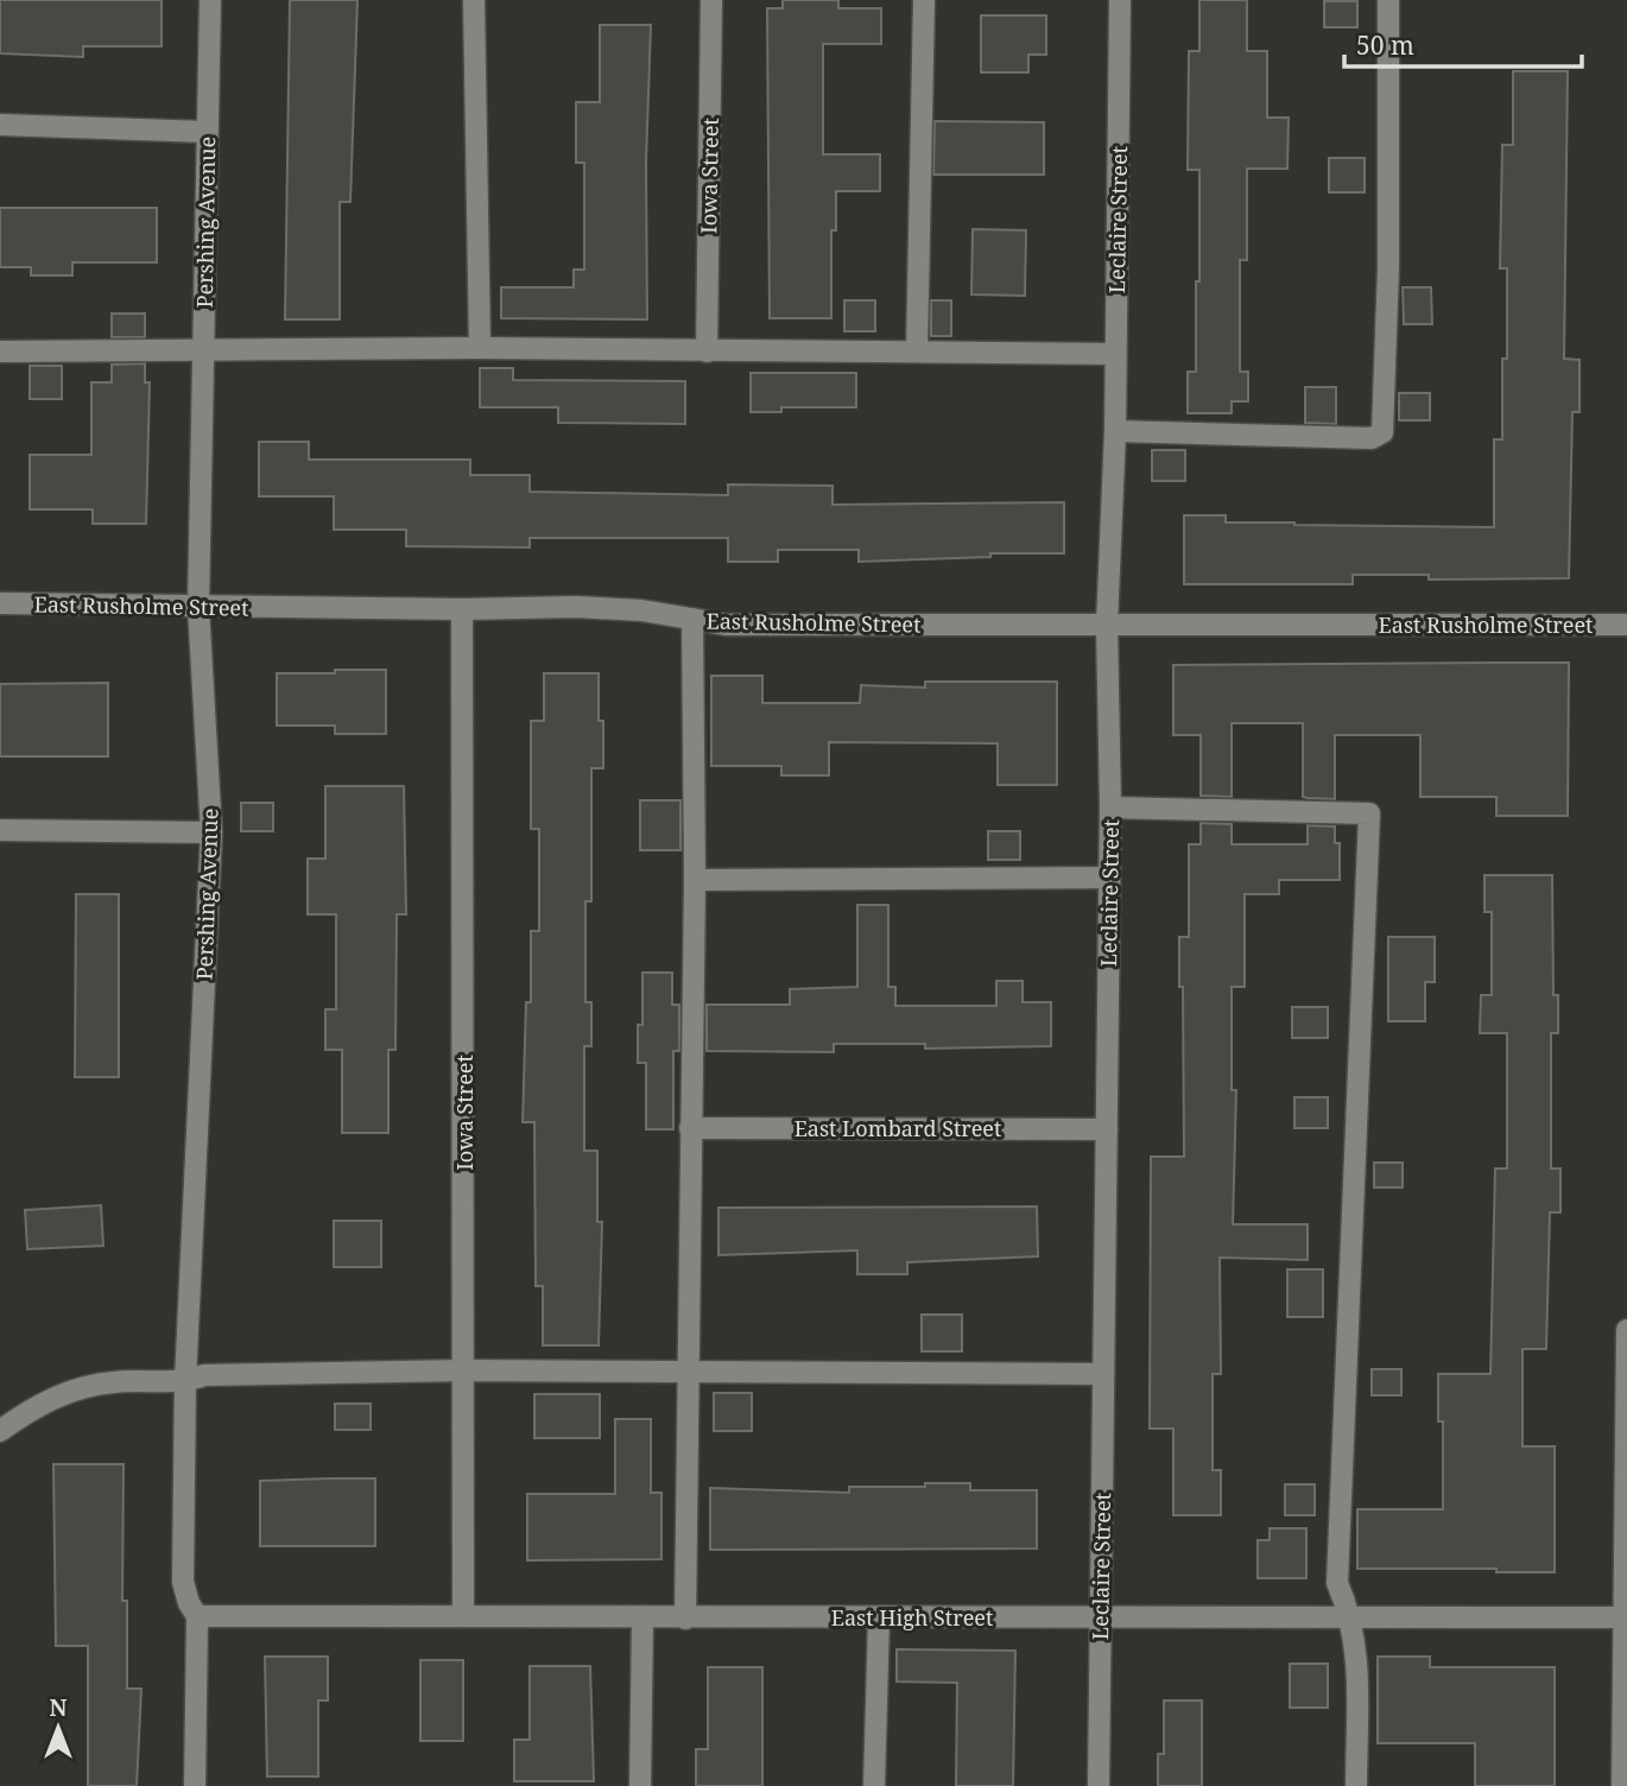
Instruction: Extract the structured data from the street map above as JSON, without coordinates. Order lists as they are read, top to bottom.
{
  "streets": {
    "street": [
      "Iowa Street",
      "Leclaire Street",
      "Pershing Avenue",
      "East Rusholme Street",
      "East Lombard Street",
      "East High Street"
    ]
  },
  "crossings": [
    ["Iowa Street", "East Rusholme Street"],
    ["Iowa Street", "East High Street"],
    ["Leclaire Street", "East Rusholme Street"],
    ["Leclaire Street", "East Lombard Street"],
    ["Leclaire Street", "East High Street"],
    ["Pershing Avenue", "East Rusholme Street"],
    ["Pershing Avenue", "East High Street"]
  ],
  "scale_bar": "50 m",
  "north": "top"
}
